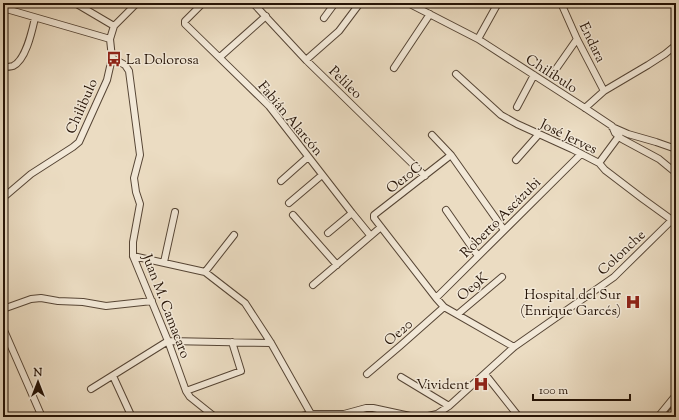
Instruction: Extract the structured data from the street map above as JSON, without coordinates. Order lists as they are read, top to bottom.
{
  "streets": {
    "street": [
      "Endara",
      "Chilibulo",
      "Pelileo",
      "Fabián Alarcón",
      "José Jerves",
      "Oe10C",
      "Roberto Ascázubi",
      "Colonche",
      "Oe9K",
      "Juan M. Camacaro",
      "Oe20"
    ]
  },
  "crossings": [
    ["Chilibulo", "Juan M. Camacaro"],
    ["Pelileo", "Oe10C"],
    ["José Jerves", "Roberto Ascázubi"],
    ["José Jerves", "Colonche"]
  ],
  "places": {
    "bus stop": ["La Dolorosa"],
    "hospital": ["Hospital del Sur (Enrique Garcés)", "Vivident"]
  },
  "scale_bar": "100 m",
  "north": "top"
}
